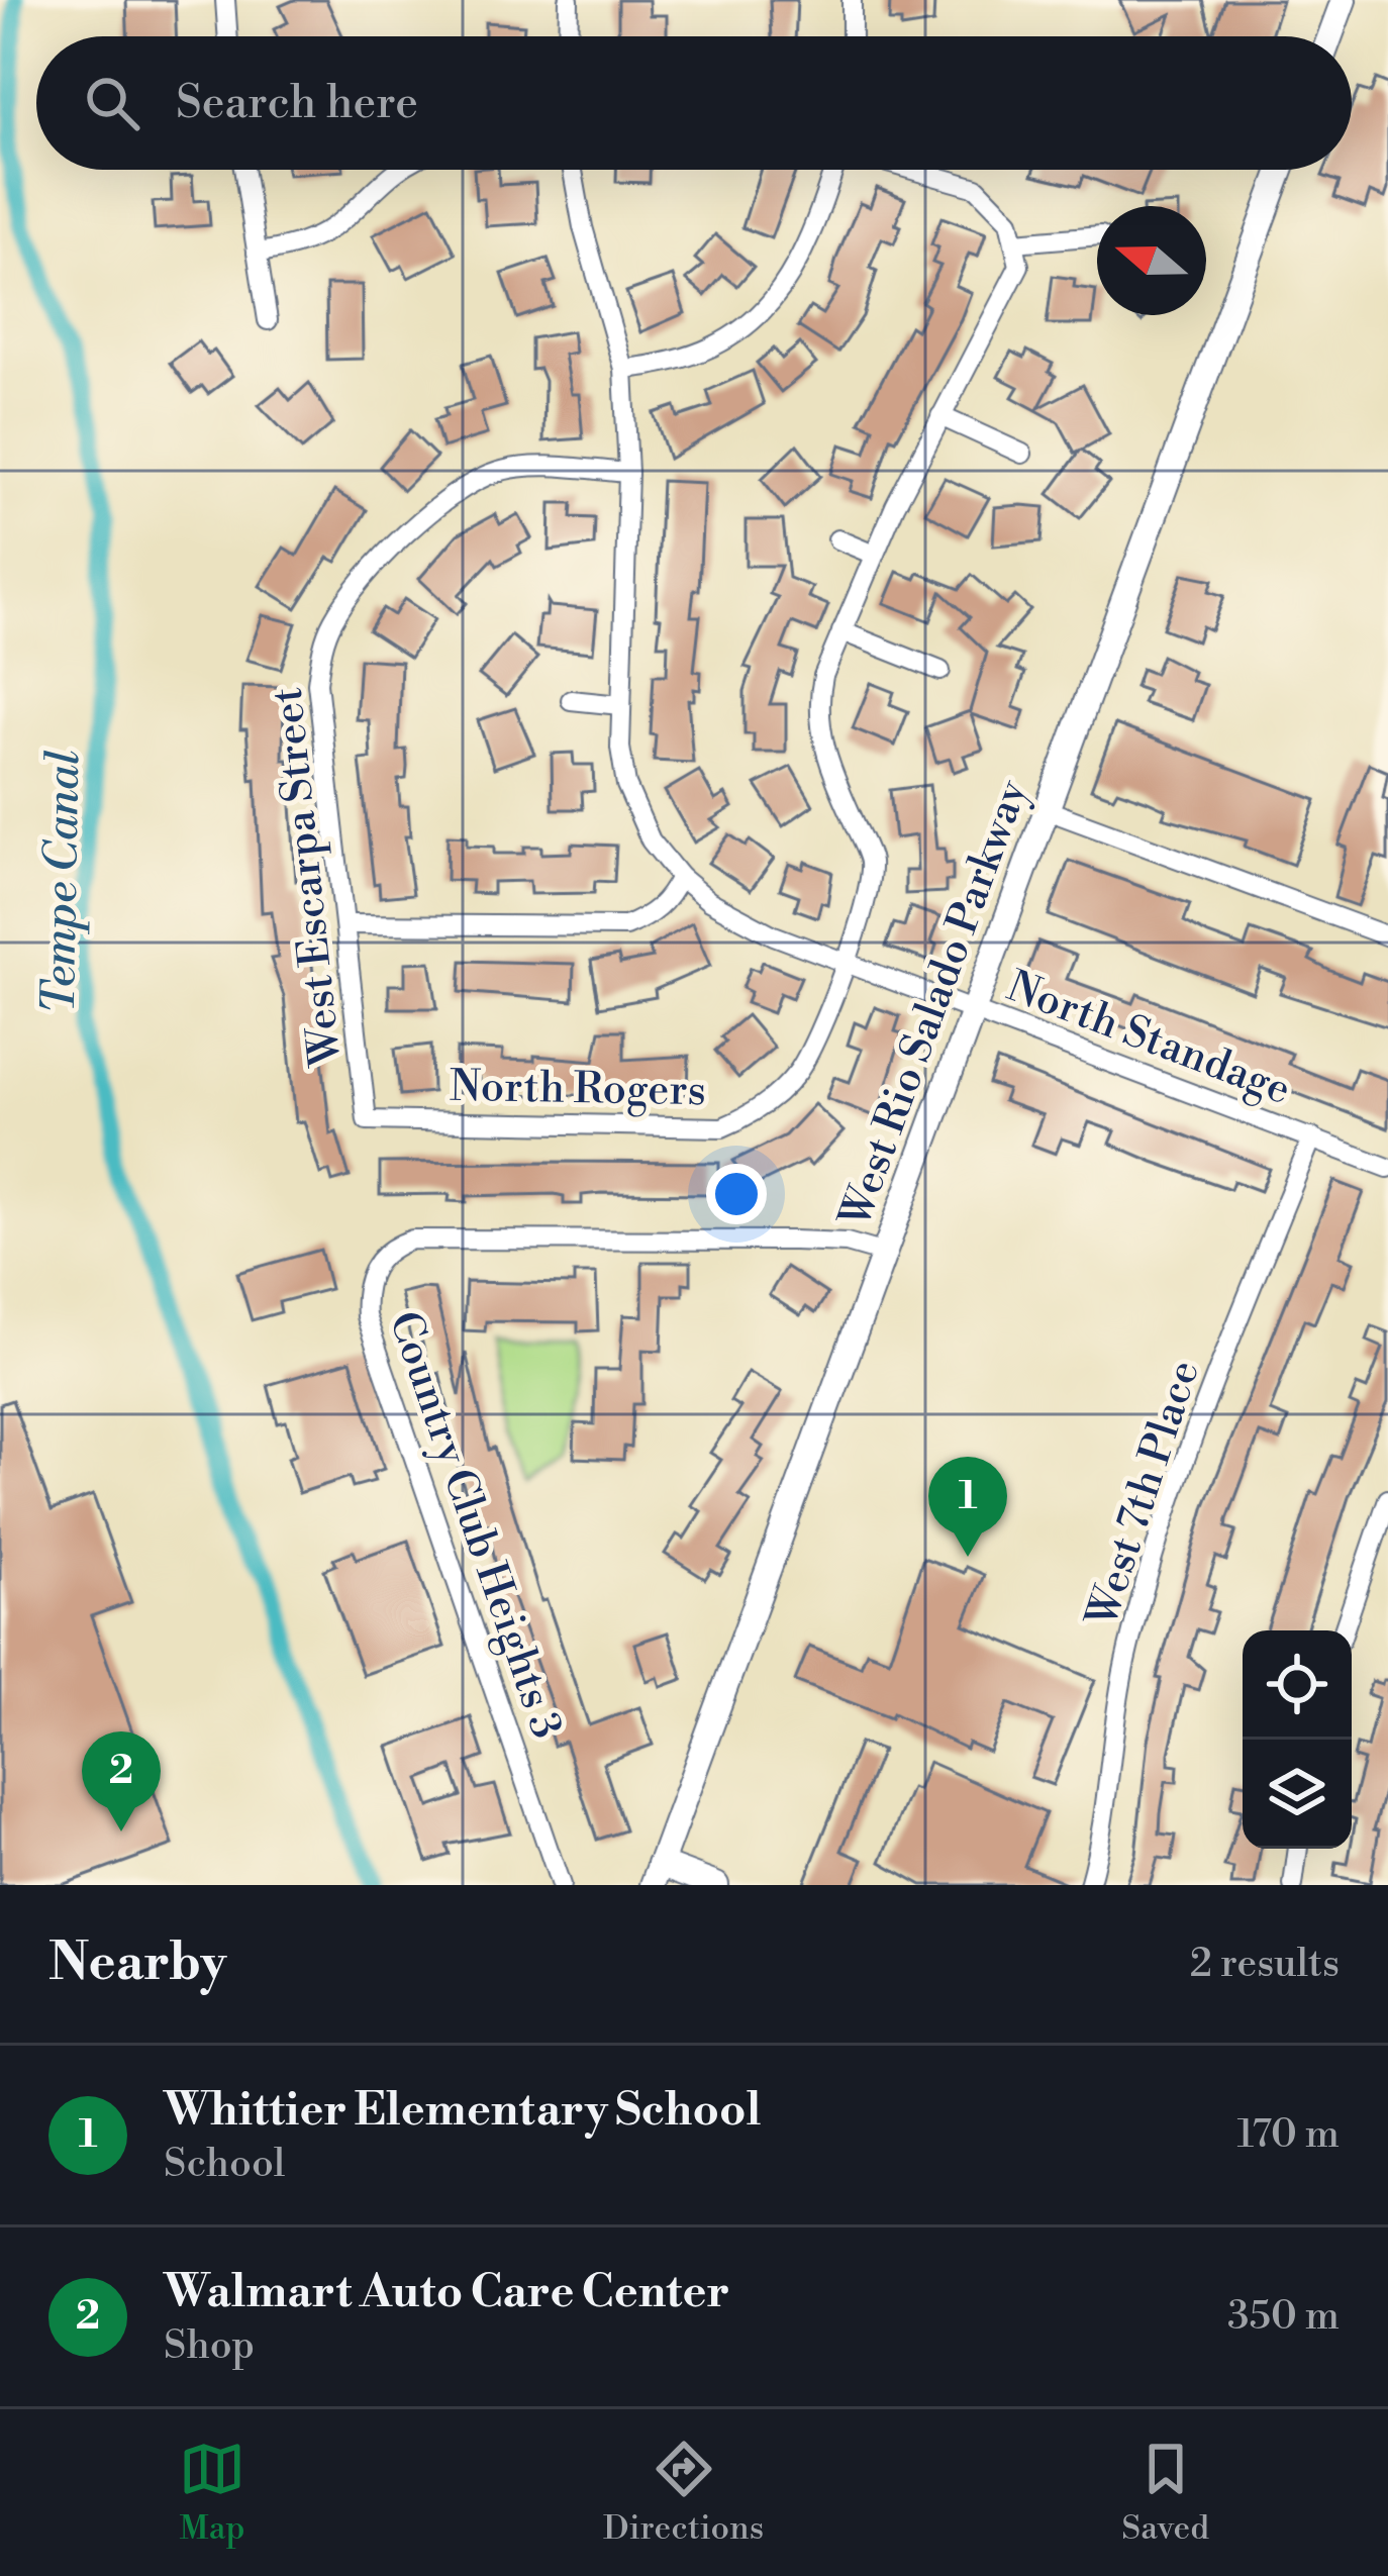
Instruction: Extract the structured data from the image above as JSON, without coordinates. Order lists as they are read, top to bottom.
{
  "streets": {
    "main road": ["West Rio Salado Parkway"],
    "street": [
      "West Escarpa Street",
      "North Standage",
      "North Rogers",
      "West 7th Place",
      "Country Club Heights 3"
    ]
  },
  "crossings": [
    ["West Escarpa Street", "North Standage"],
    ["West Escarpa Street", "North Rogers"],
    ["West Rio Salado Parkway", "North Standage"],
    ["West Rio Salado Parkway", "Country Club Heights 3"],
    ["North Standage", "North Rogers"],
    ["North Standage", "West 7th Place"]
  ],
  "water": ["Tempe Canal"],
  "north": "left",
  "page": {
    "search": "Search here",
    "pins": ["1", "2"],
    "heading": ["Nearby", "2 results"],
    "list": [
      {
        "mark": "1",
        "name": "Whittier Elementary School",
        "note": "School",
        "value": "170 m"
      },
      {
        "mark": "2",
        "name": "Walmart Auto Care Center",
        "note": "Shop",
        "value": "350 m"
      }
    ],
    "nav": ["Map", "Directions", "Saved"]
  }
}
